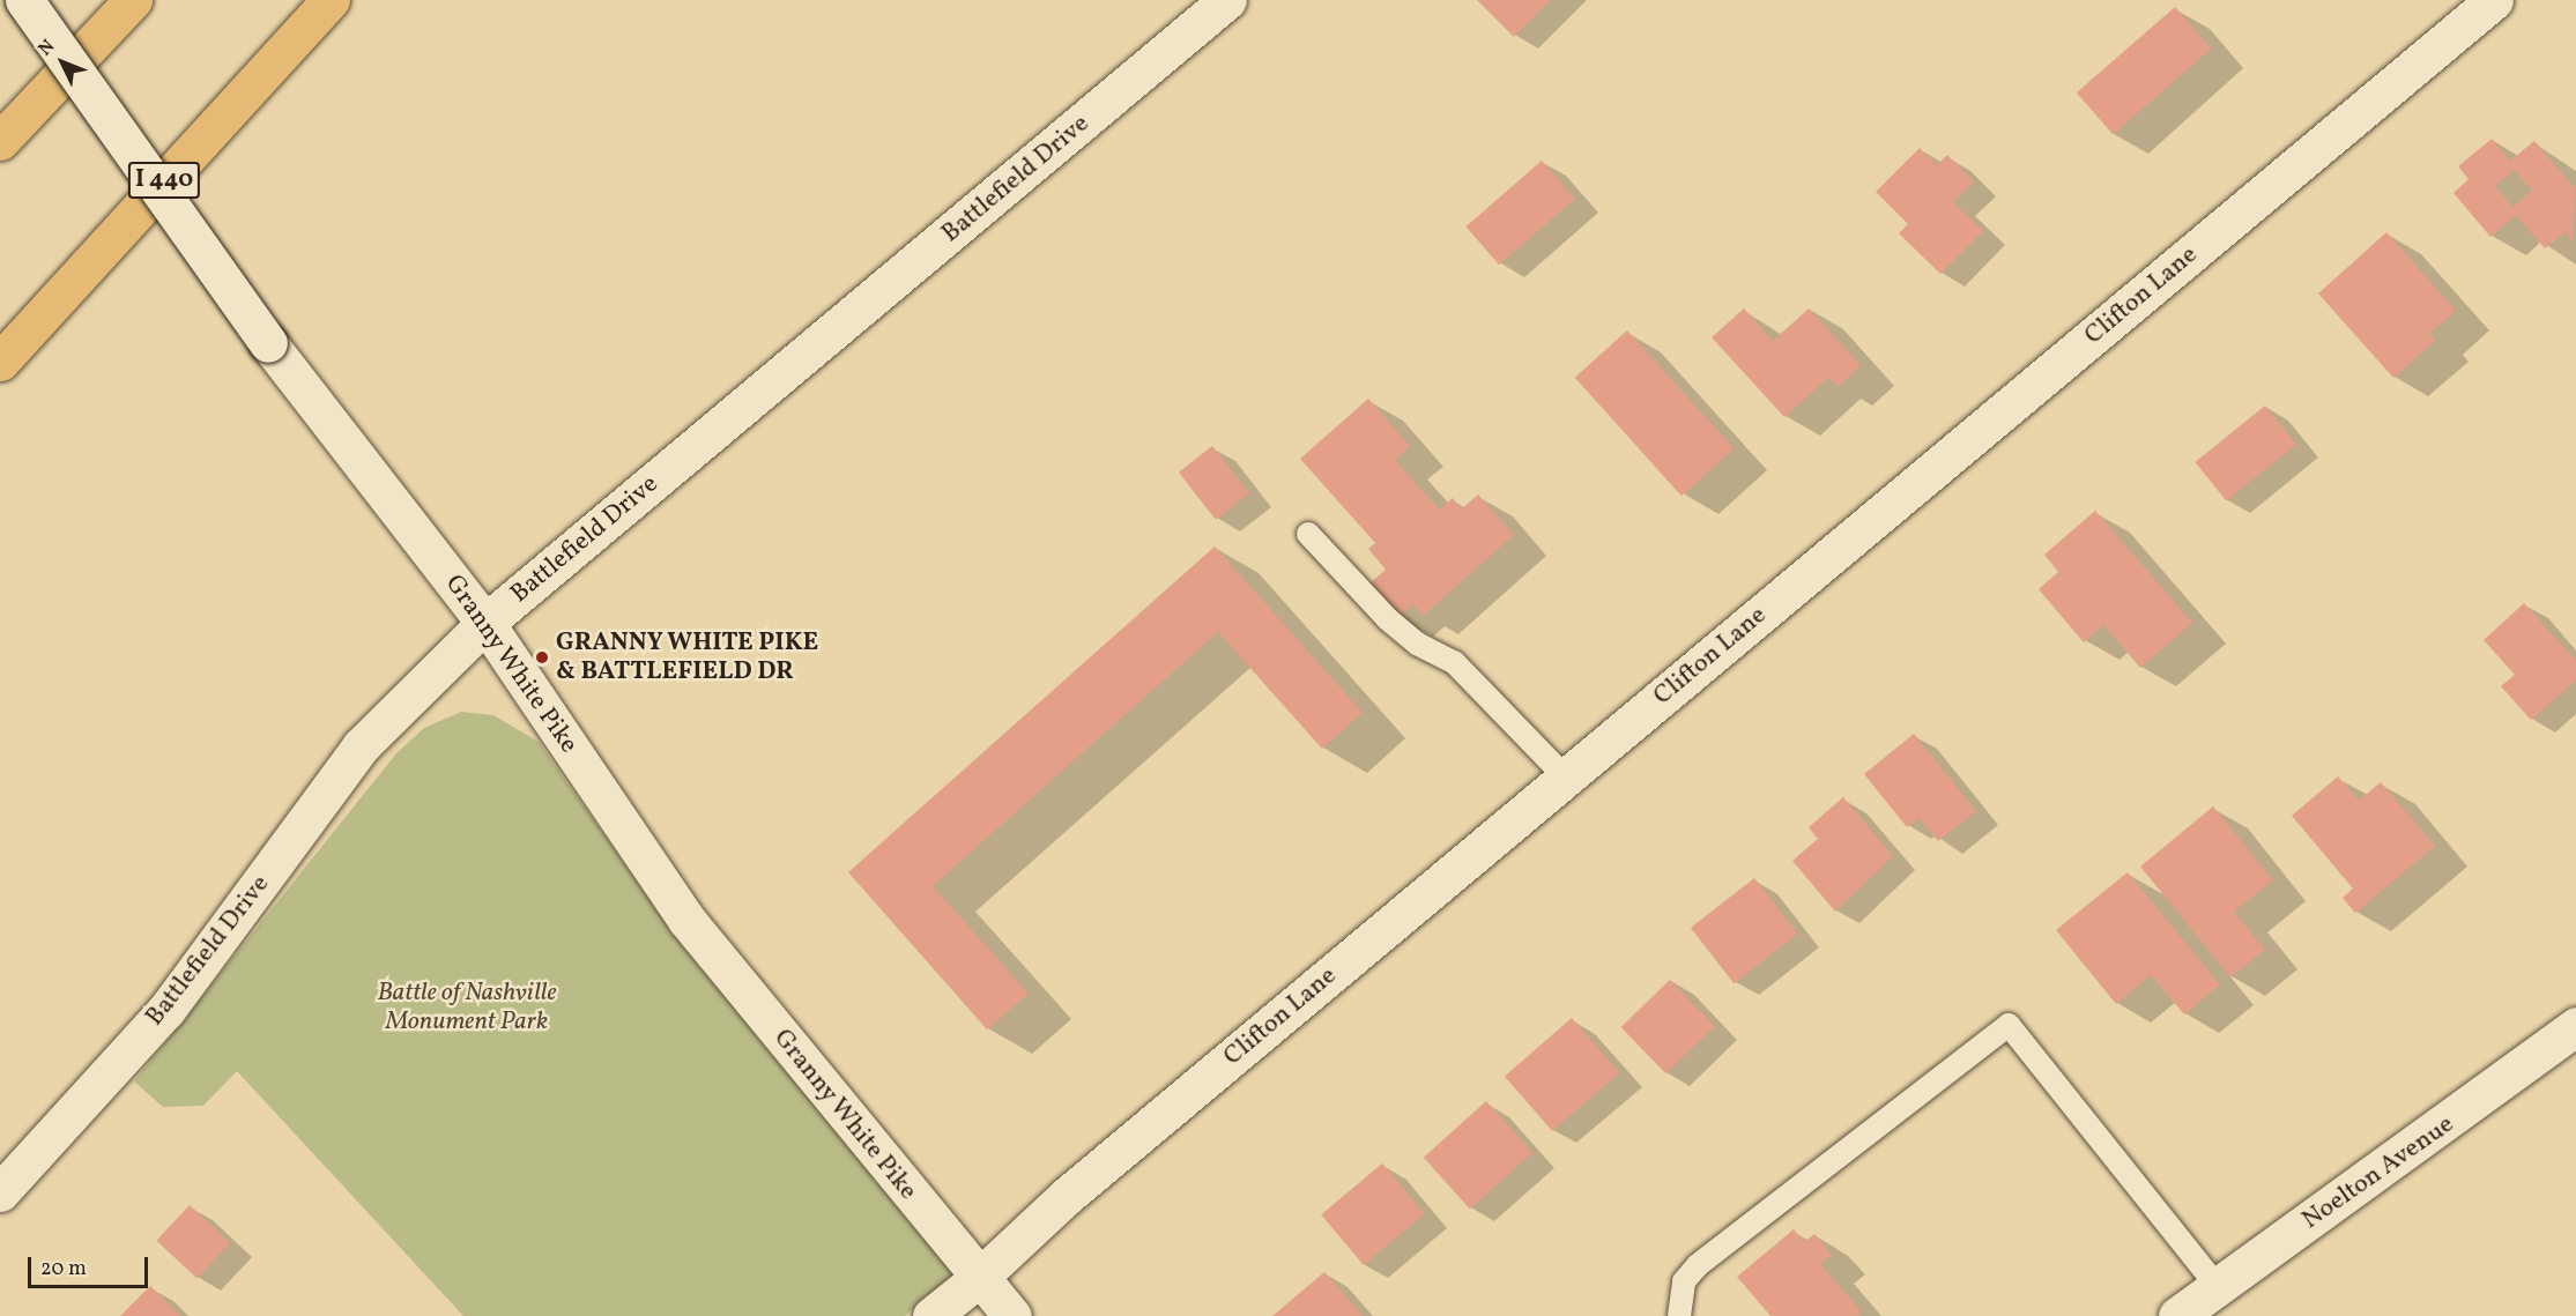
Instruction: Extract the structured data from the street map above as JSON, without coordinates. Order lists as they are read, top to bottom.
{
  "streets": {
    "highway": ["I 440"],
    "street": [
      "Battlefield Drive",
      "Clifton Lane",
      "Granny White Pike",
      "Noelton Avenue"
    ]
  },
  "crossings": [
    ["Battlefield Drive", "Granny White Pike"],
    ["Clifton Lane", "Granny White Pike"]
  ],
  "parks": ["Battle of Nashville Monument Park"],
  "places": ["GRANNY WHITE PIKE & BATTLEFIELD DR"],
  "scale_bar": "20 m",
  "north": "top left"
}
